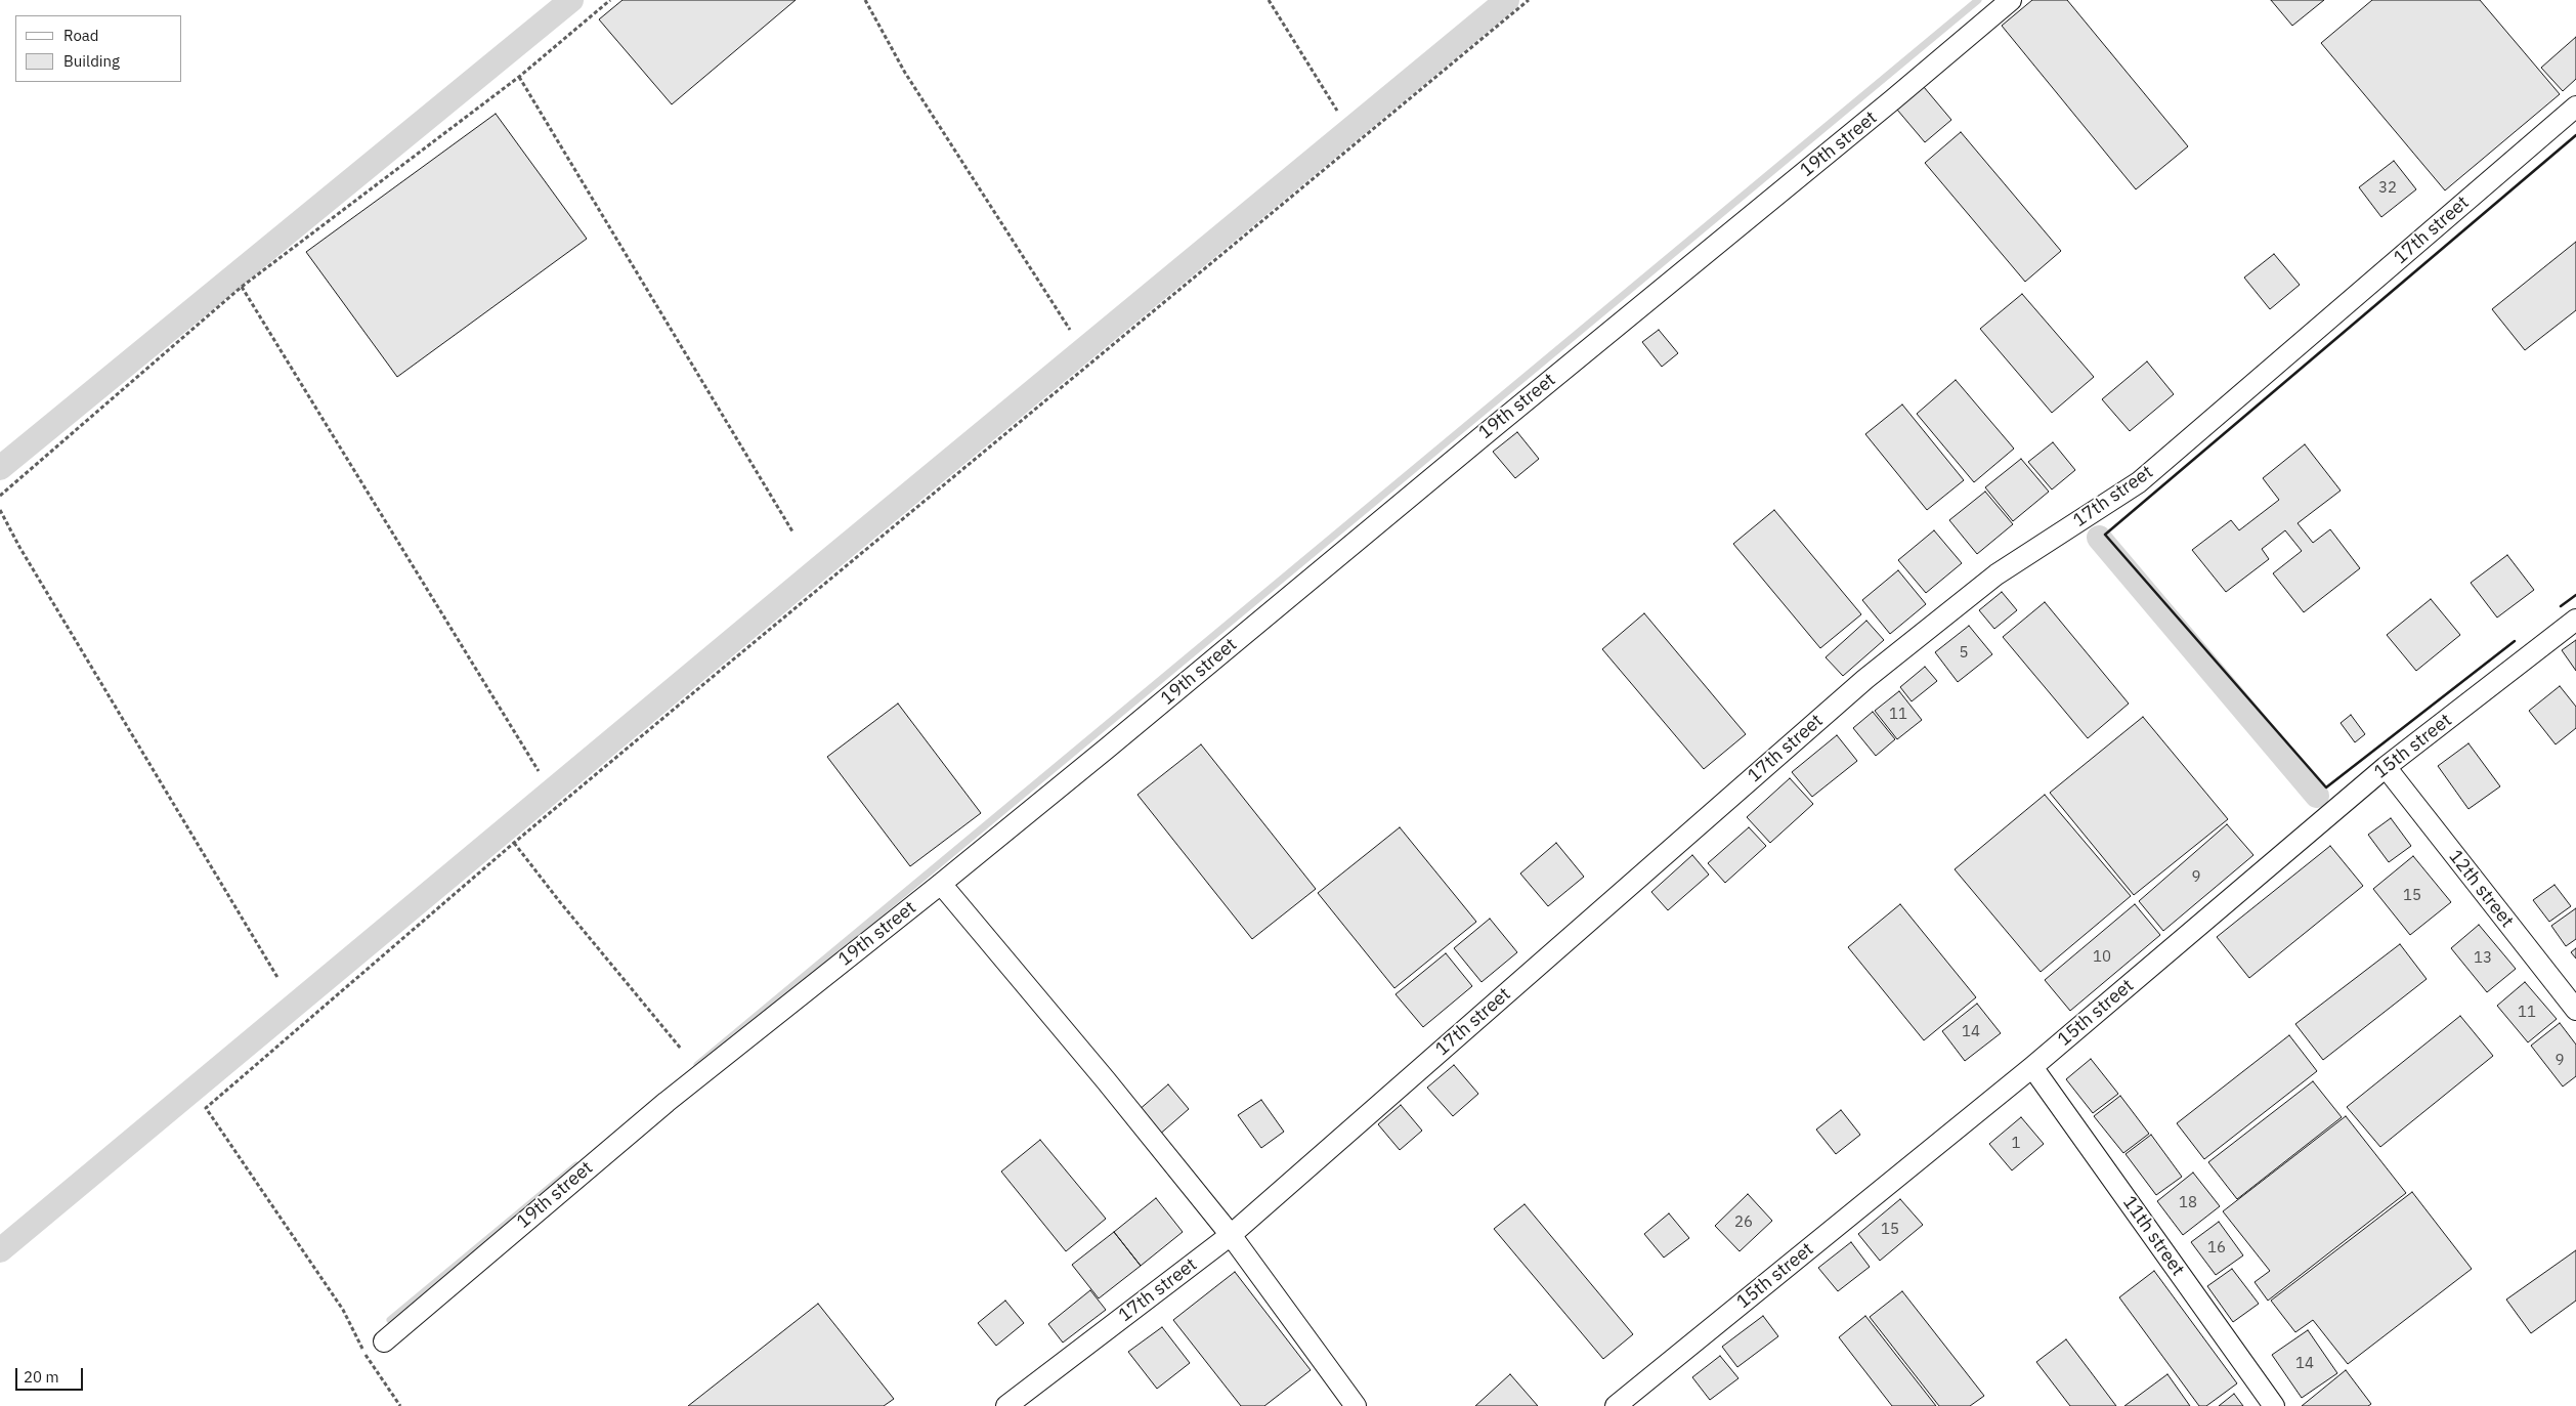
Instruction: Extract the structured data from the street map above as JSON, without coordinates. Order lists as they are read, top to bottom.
{
  "streets": {
    "street": [
      "19th street",
      "17th street",
      "15th street",
      "12th street",
      "11th street"
    ]
  },
  "crossings": [
    ["15th street", "12th street"],
    ["15th street", "11th street"]
  ],
  "house_numbers": [
    "32",
    "5",
    "11",
    "9",
    "15",
    "10",
    "13",
    "11",
    "14",
    "9",
    "1",
    "18",
    "26",
    "15",
    "16",
    "14"
  ],
  "legend": ["Road", "Building"],
  "scale_bar": "20 m"
}
